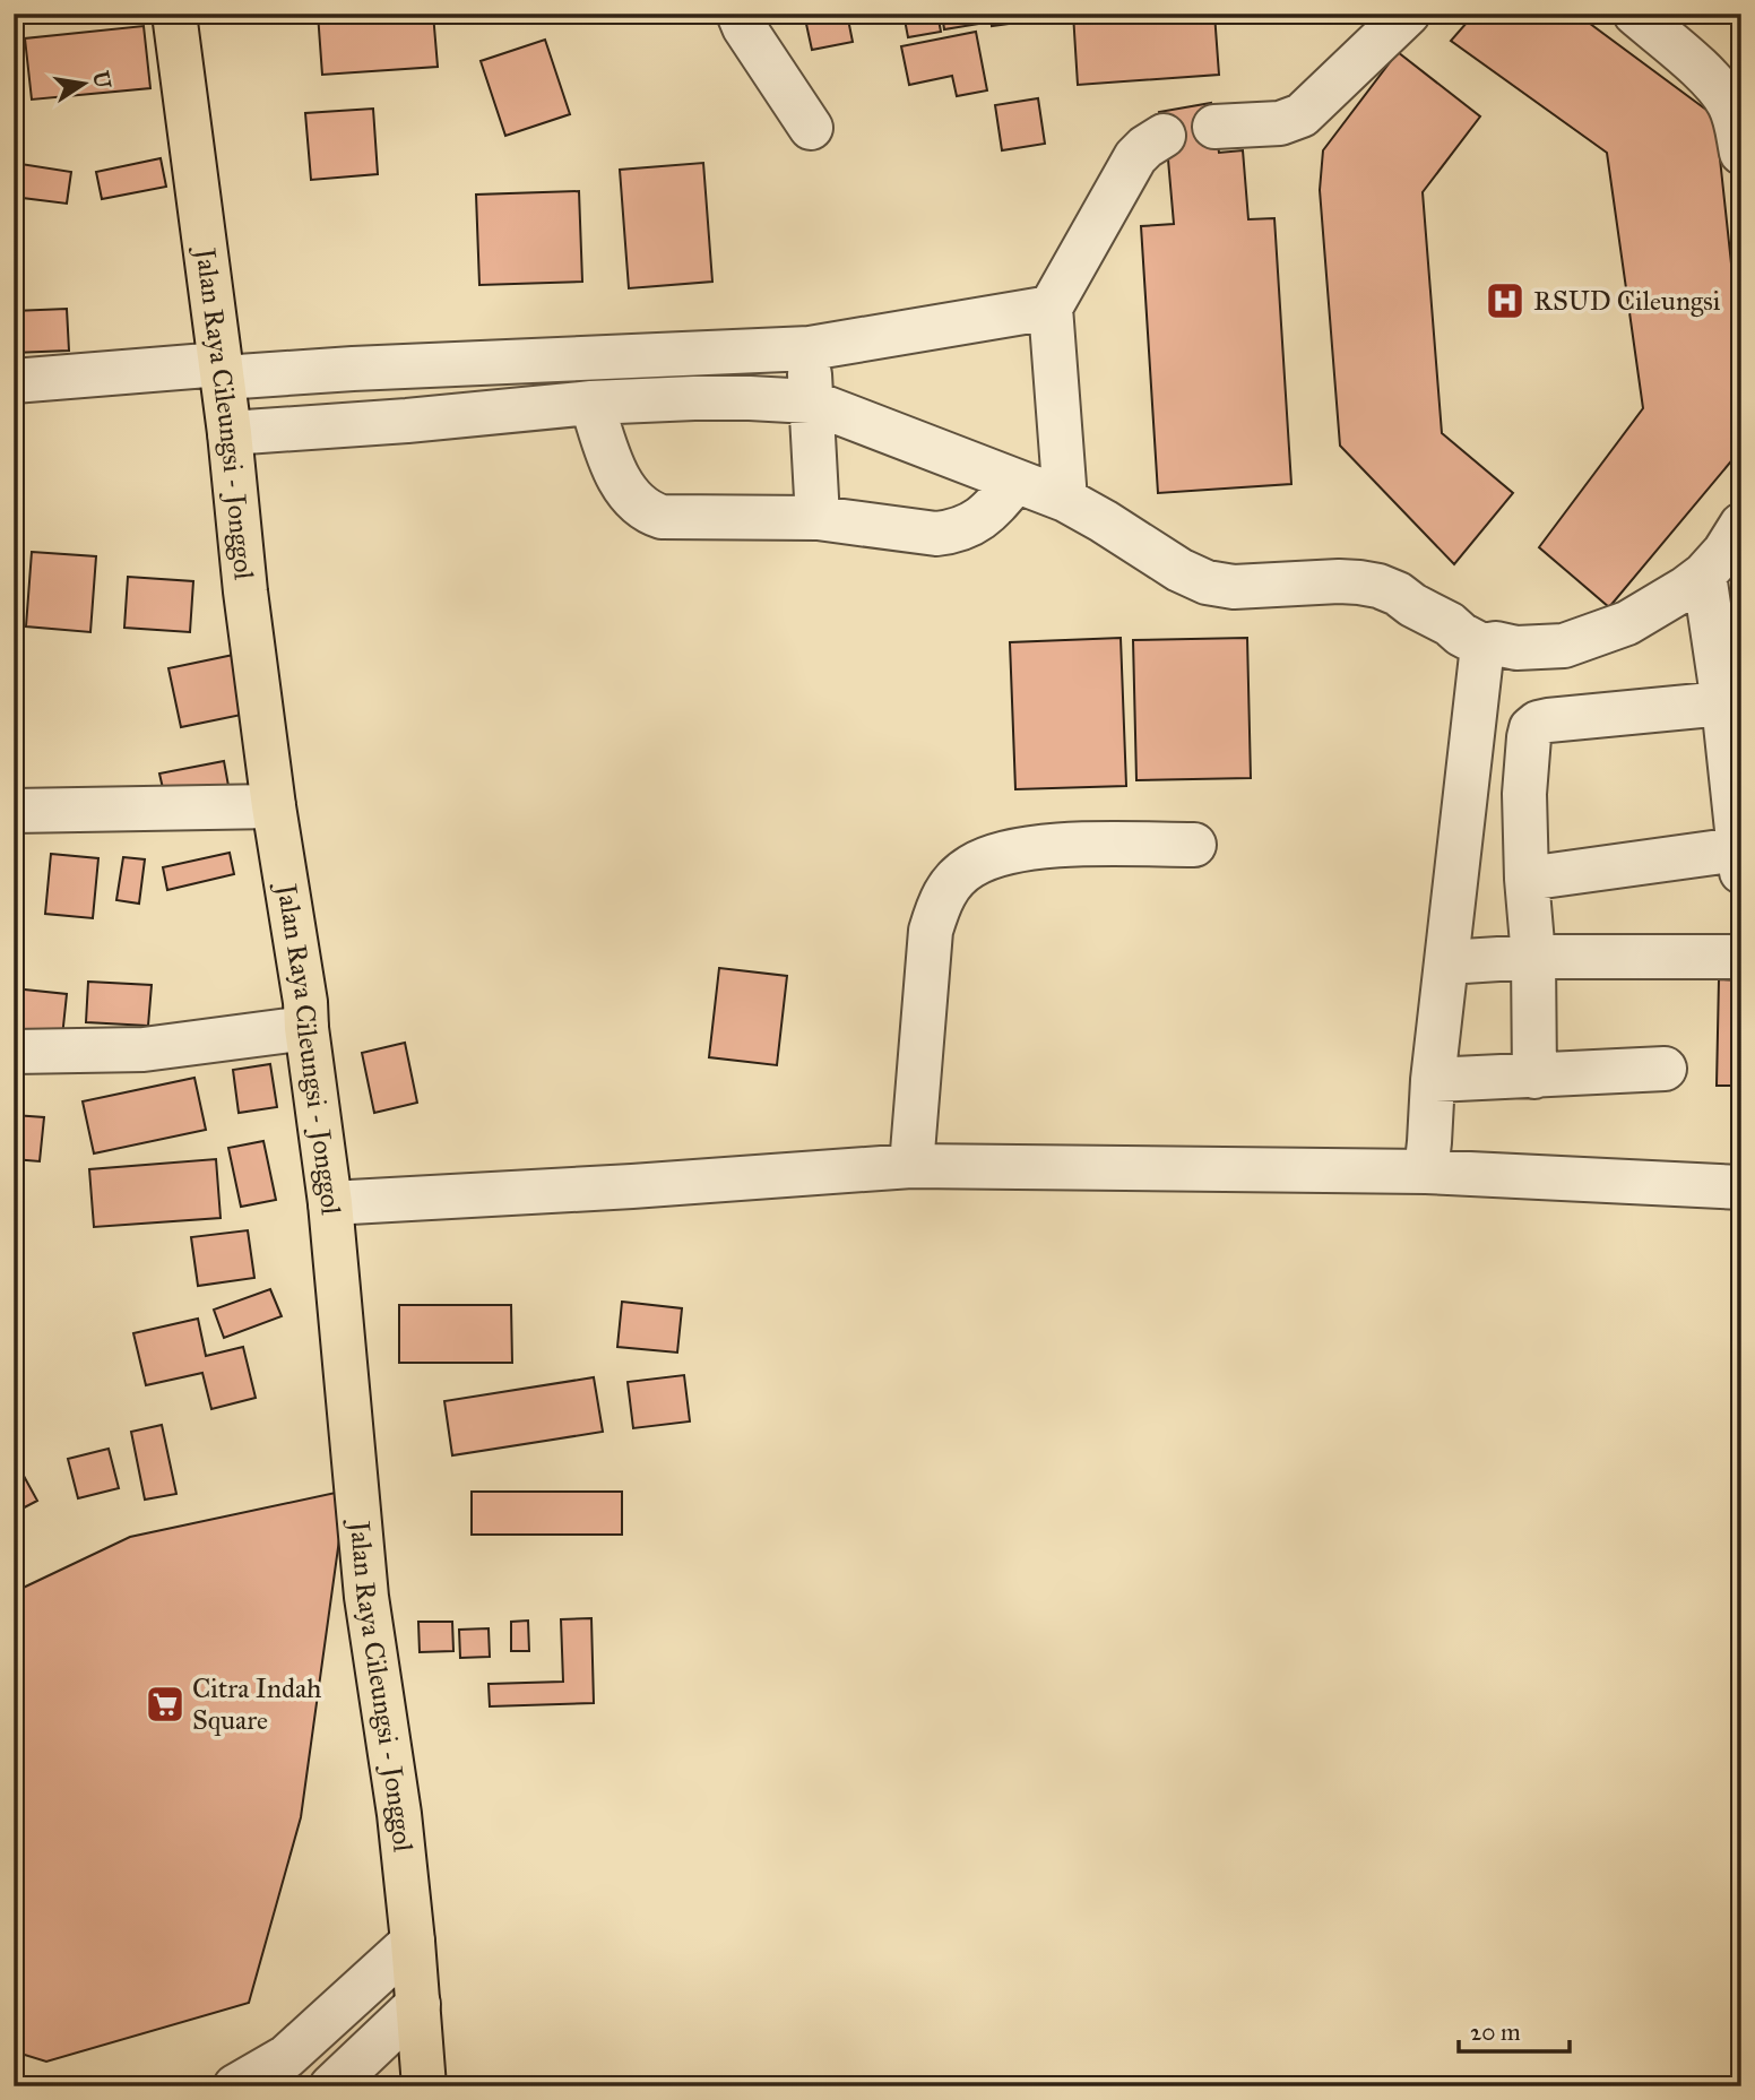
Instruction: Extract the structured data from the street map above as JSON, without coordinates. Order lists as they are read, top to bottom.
{
  "streets": {
    "main road": ["Jalan Raya Cileungsi - Jonggol"]
  },
  "places": {
    "hospital": ["RSUD Cileungsi"],
    "supermarket": ["Citra Indah Square"]
  },
  "scale_bar": "20 m",
  "north": "right"
}
